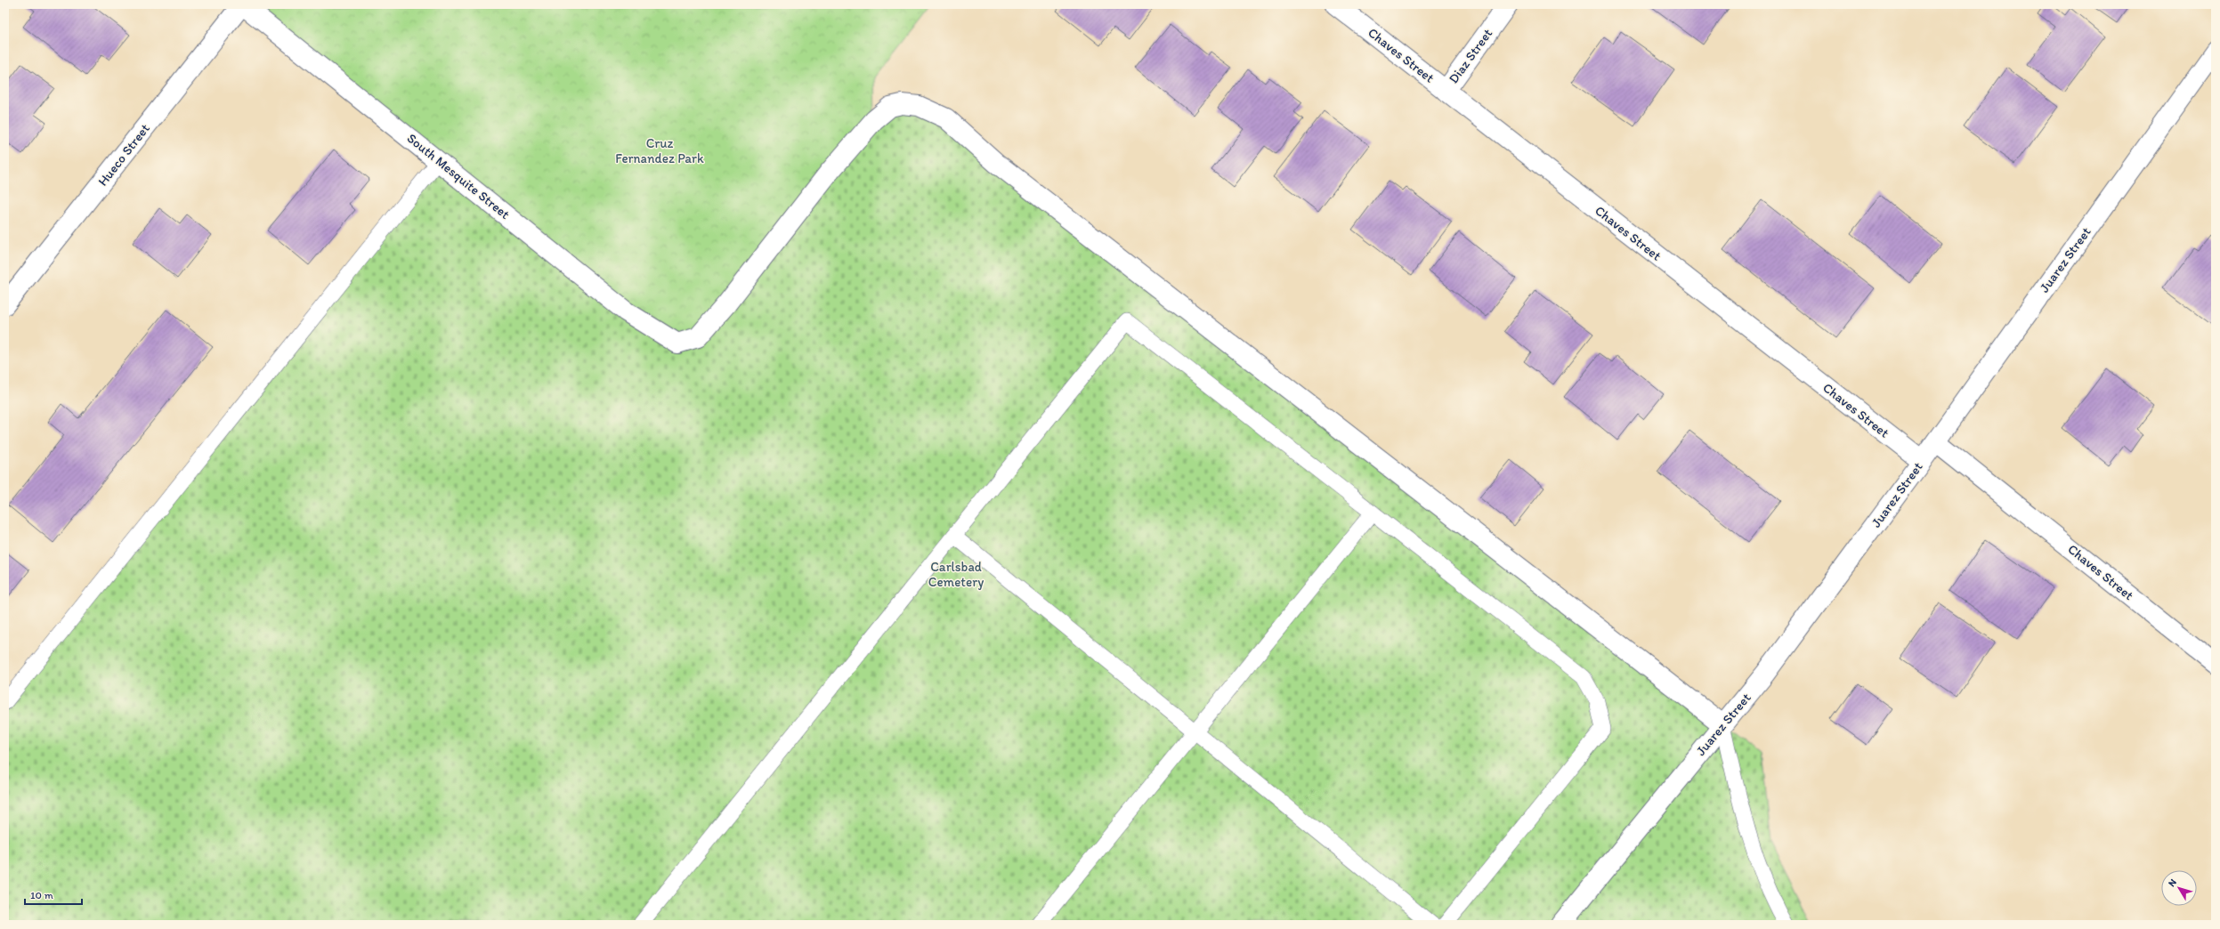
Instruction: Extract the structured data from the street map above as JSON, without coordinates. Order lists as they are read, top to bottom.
{
  "streets": {
    "street": [
      "Chaves Street",
      "Diaz Street",
      "Hueco Street",
      "South Mesquite Street",
      "Juarez Street"
    ]
  },
  "crossings": [
    ["Chaves Street", "Diaz Street"],
    ["Chaves Street", "Juarez Street"],
    ["Hueco Street", "South Mesquite Street"],
    ["South Mesquite Street", "Juarez Street"]
  ],
  "parks": ["Cruz Fernandez Park", "Carlsbad Cemetery"],
  "scale_bar": "10 m",
  "north": "top left"
}
